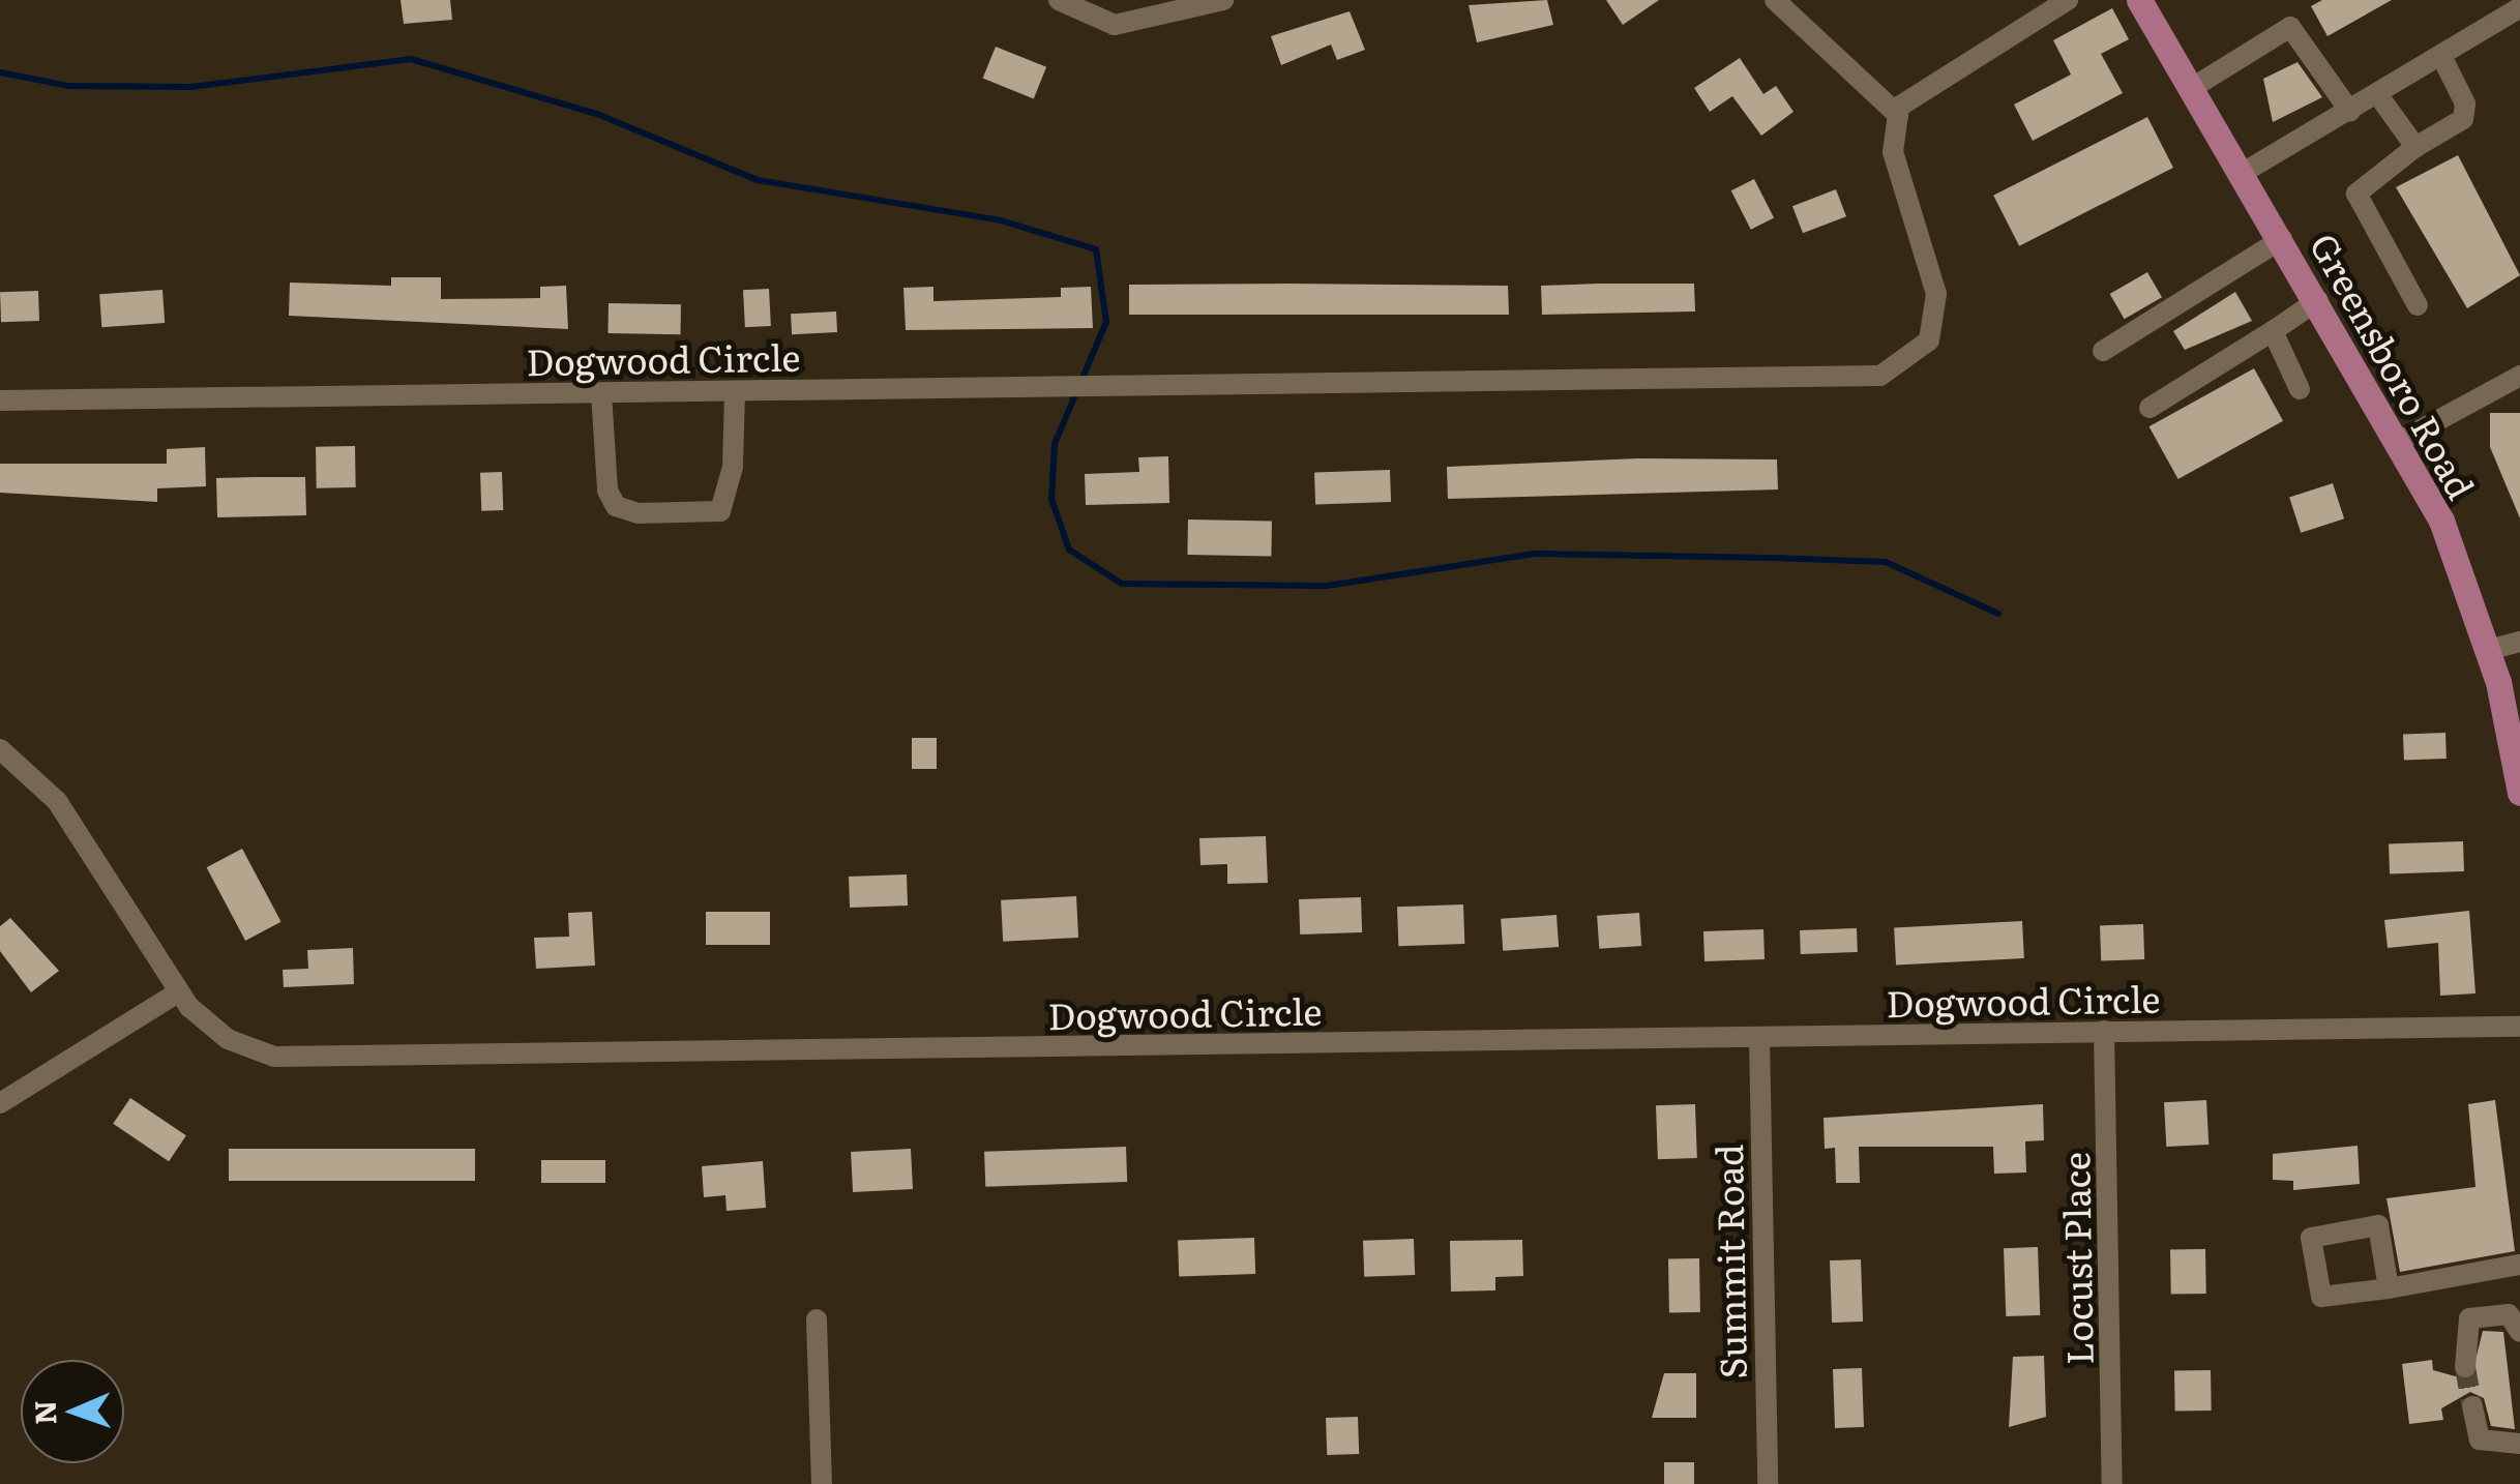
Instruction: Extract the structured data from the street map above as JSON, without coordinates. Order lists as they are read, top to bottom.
{
  "streets": {
    "main road": ["Greensboro Road"],
    "street": ["Dogwood Circle", "Locust Place", "Summit Road"]
  },
  "crossings": [
    ["Dogwood Circle", "Locust Place"],
    ["Dogwood Circle", "Summit Road"]
  ],
  "north": "left"
}
